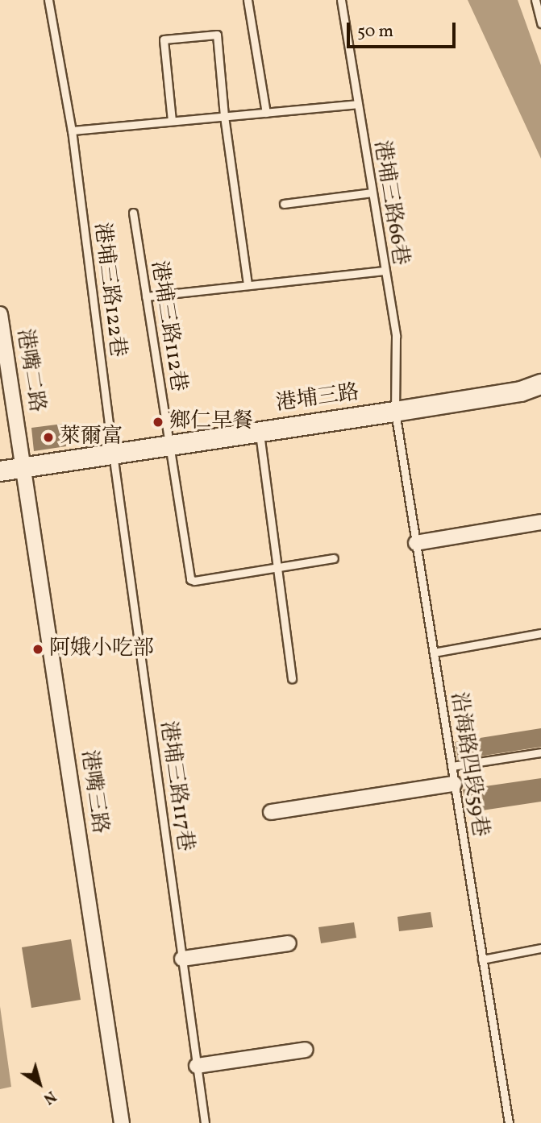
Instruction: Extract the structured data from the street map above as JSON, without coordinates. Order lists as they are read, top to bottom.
{
  "streets": {
    "street": ["港嘴二路", "港埔三路", "港嘴三路"],
    "lane": [
      "港埔三路66巷",
      "港埔三路122巷",
      "港埔三路112巷",
      "沿海路四段59巷",
      "港埔三路117巷"
    ]
  },
  "crossings": [
    ["港埔三路66巷", "港埔三路"],
    ["港埔三路66巷", "沿海路四段59巷"],
    ["港埔三路122巷", "港埔三路"],
    ["港埔三路122巷", "港埔三路117巷"],
    ["港埔三路112巷", "港埔三路"],
    ["港嘴二路", "港埔三路"],
    ["港嘴二路", "港嘴三路"],
    ["港埔三路", "沿海路四段59巷"],
    ["港埔三路", "港埔三路117巷"],
    ["港埔三路", "港嘴三路"]
  ],
  "places": ["鄉仁早餐", "萊爾富", "阿娥小吃部"],
  "scale_bar": "50 m",
  "north": "bottom right"
}
